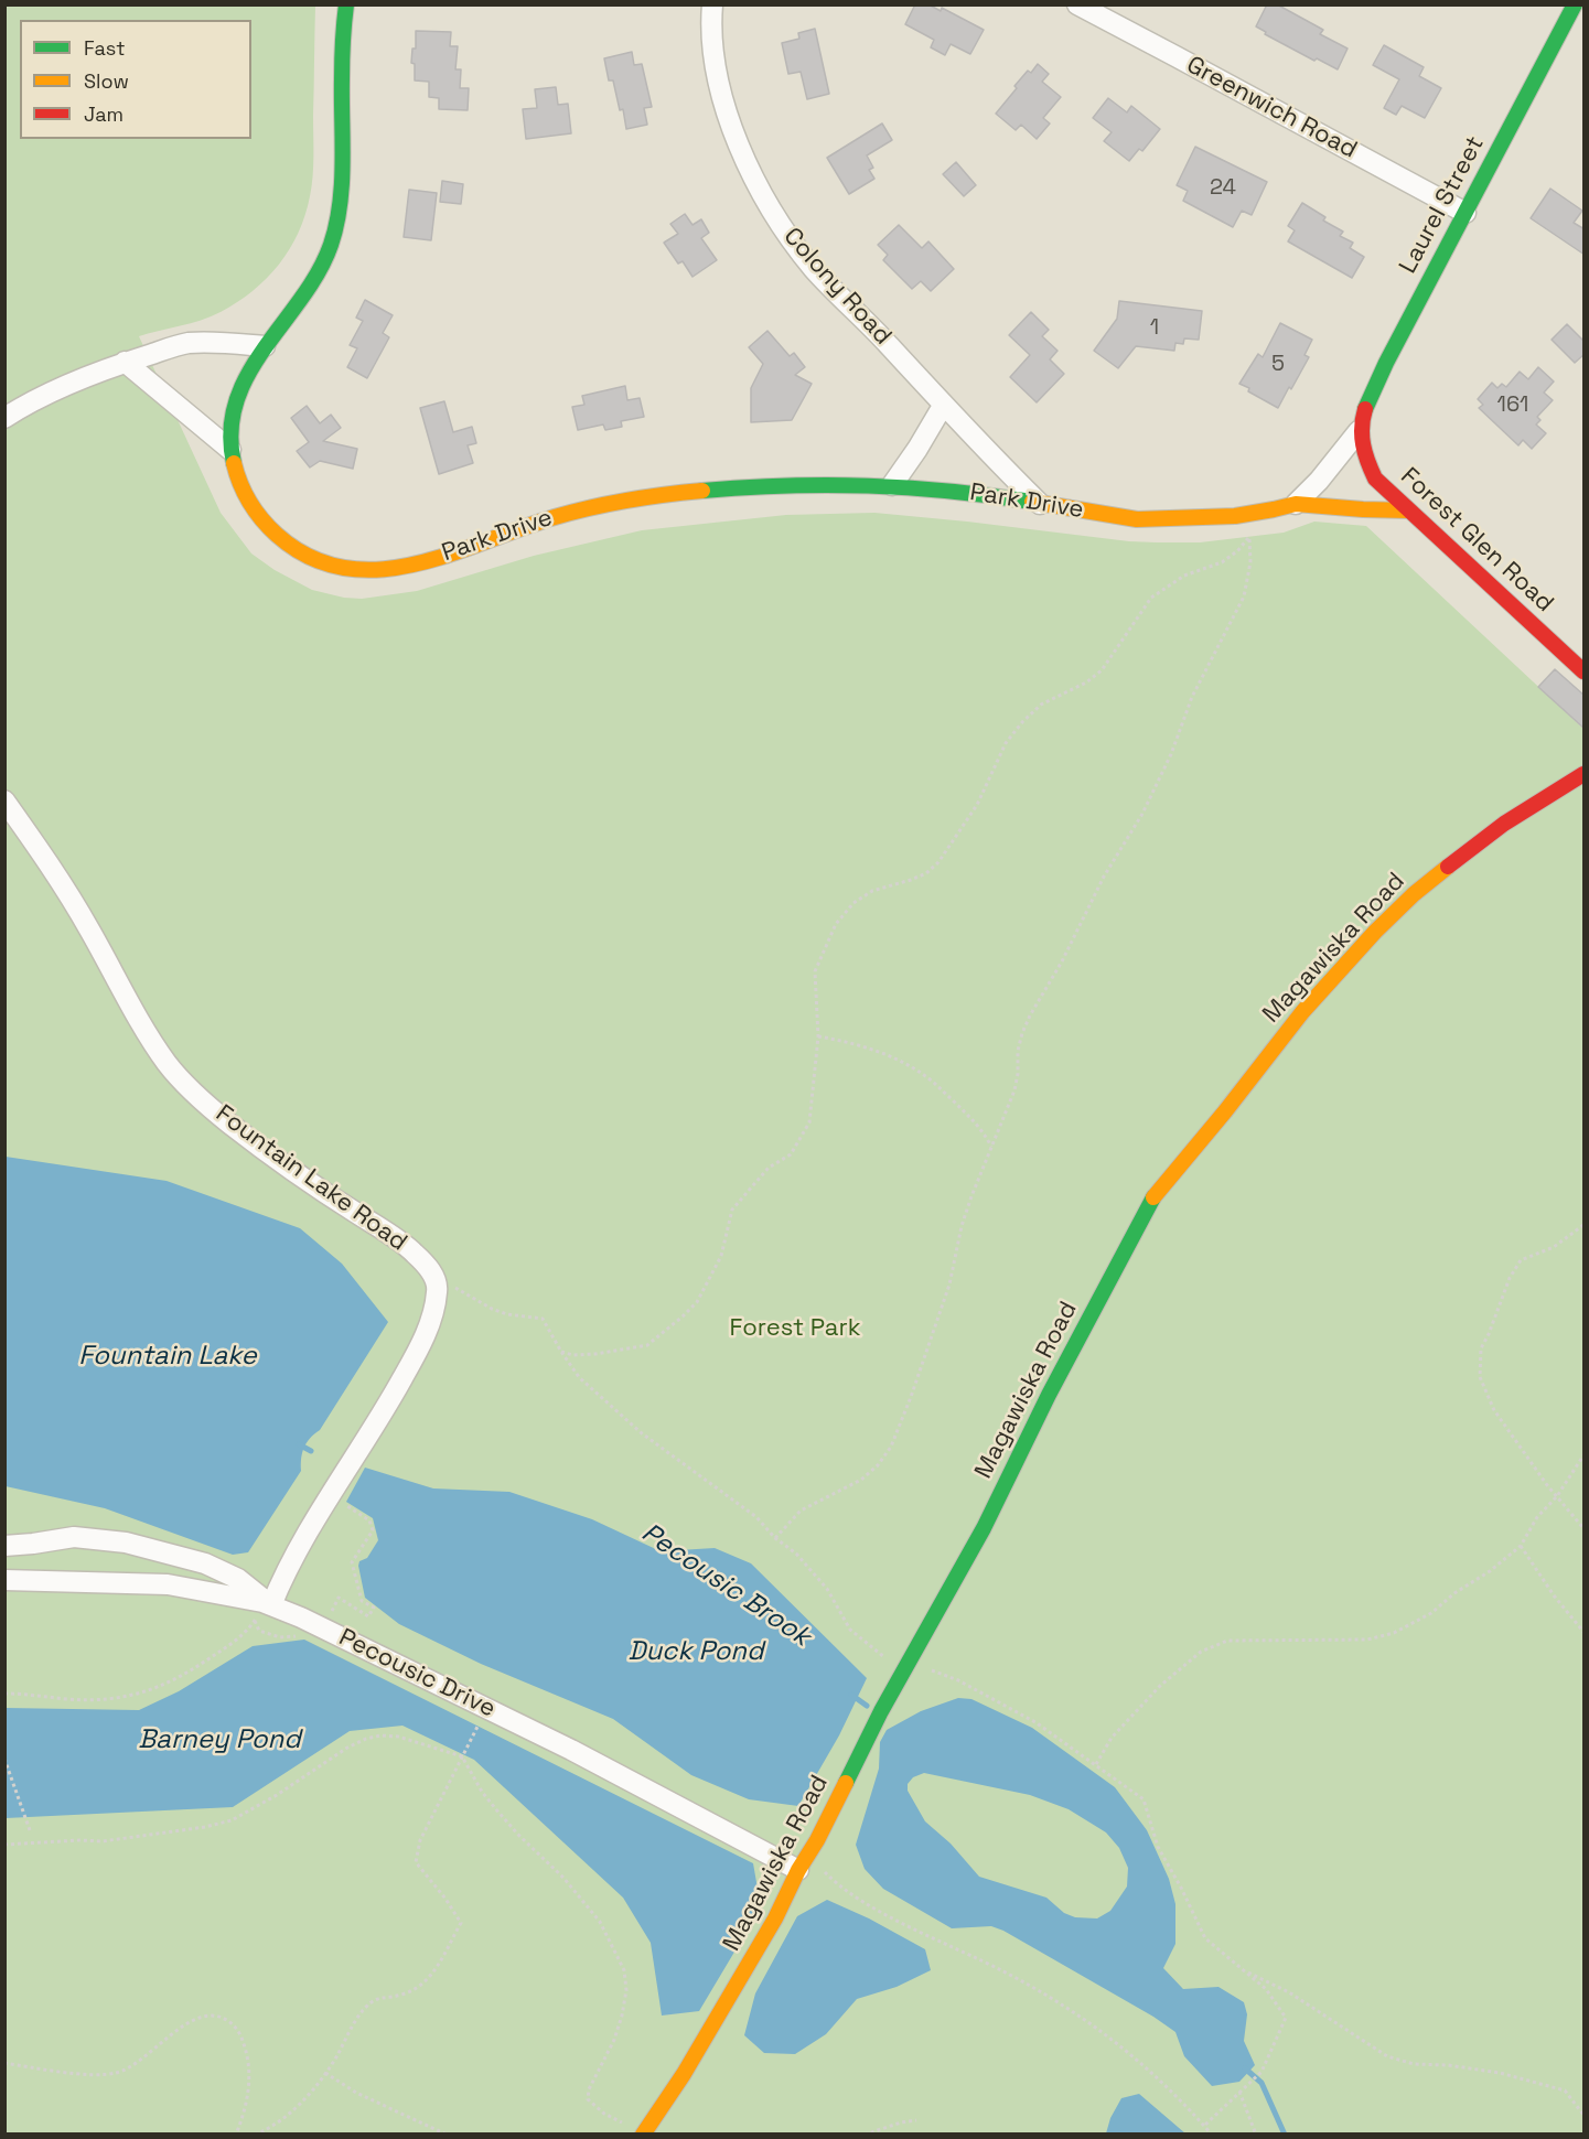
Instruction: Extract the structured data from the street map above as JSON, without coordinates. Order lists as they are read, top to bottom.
{
  "streets": {
    "street": [
      "Greenwich Road",
      "Laurel Street",
      "Colony Road",
      "Park Drive",
      "Forest Glen Road",
      "Magawiska Road",
      "Fountain Lake Road",
      "Pecousic Drive"
    ]
  },
  "crossings": [
    ["Greenwich Road", "Laurel Street"],
    ["Laurel Street", "Forest Glen Road"],
    ["Colony Road", "Park Drive"],
    ["Park Drive", "Forest Glen Road"],
    ["Magawiska Road", "Pecousic Drive"],
    ["Fountain Lake Road", "Pecousic Drive"]
  ],
  "water": [
    "Fountain Lake",
    "Pecousic Brook",
    "Duck Pond",
    "Barney Pond"
  ],
  "parks": ["Forest Park"],
  "house_numbers": [
    "24",
    "1",
    "5",
    "161"
  ],
  "legend": ["Fast", "Slow", "Jam"]
}
